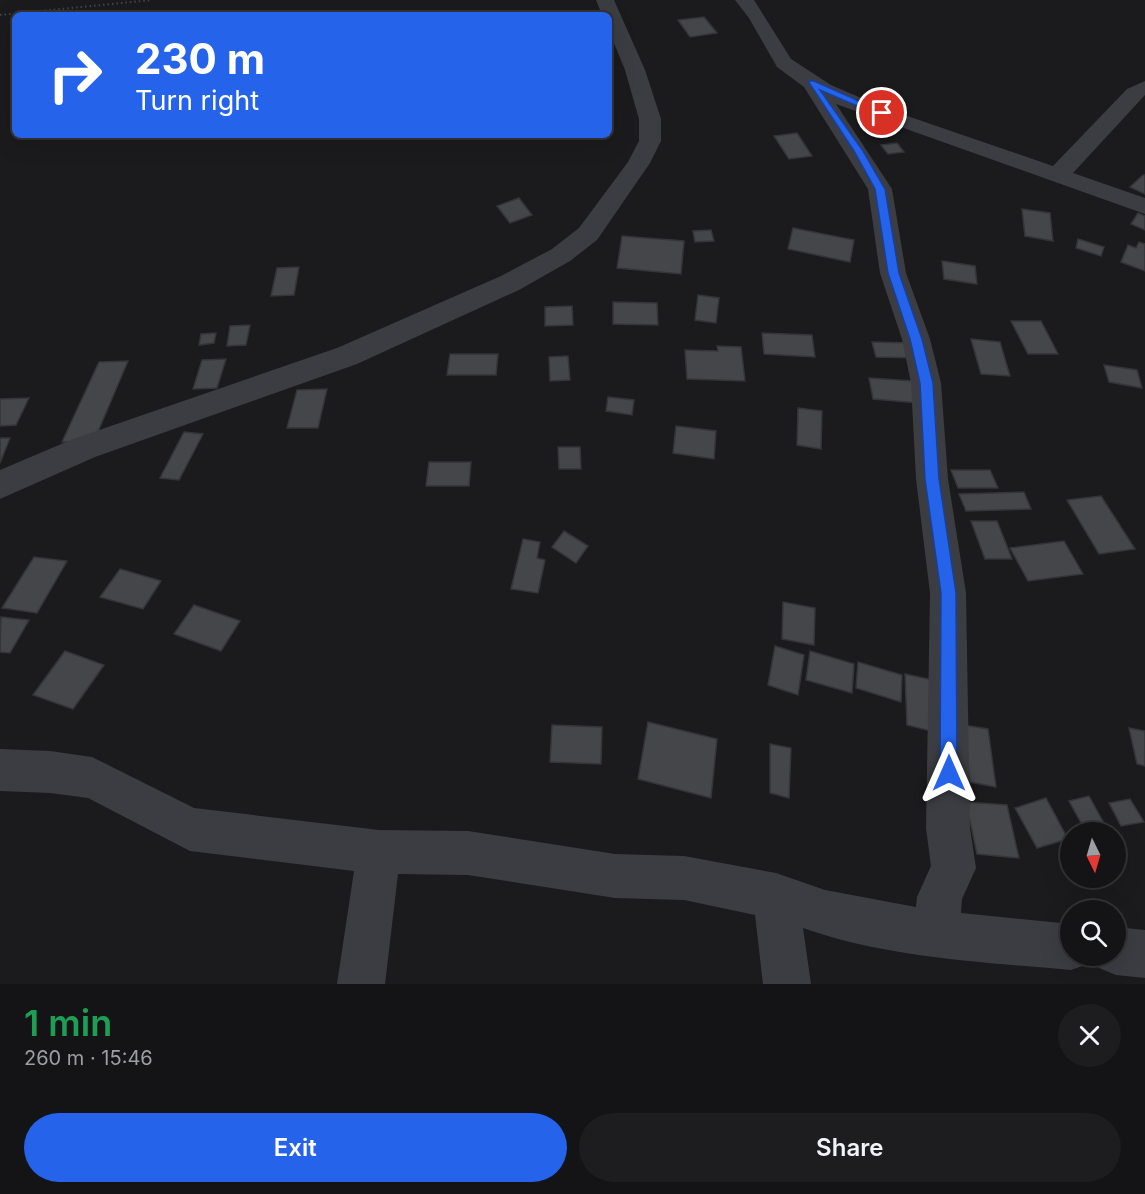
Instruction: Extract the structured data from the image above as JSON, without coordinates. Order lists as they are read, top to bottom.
{
  "north": "bottom",
  "page": {
    "turn": ["230 m", "Turn right"],
    "heading": ["1 min", "260 m · 15:46"],
    "buttons": ["Exit", "Share"]
  }
}
